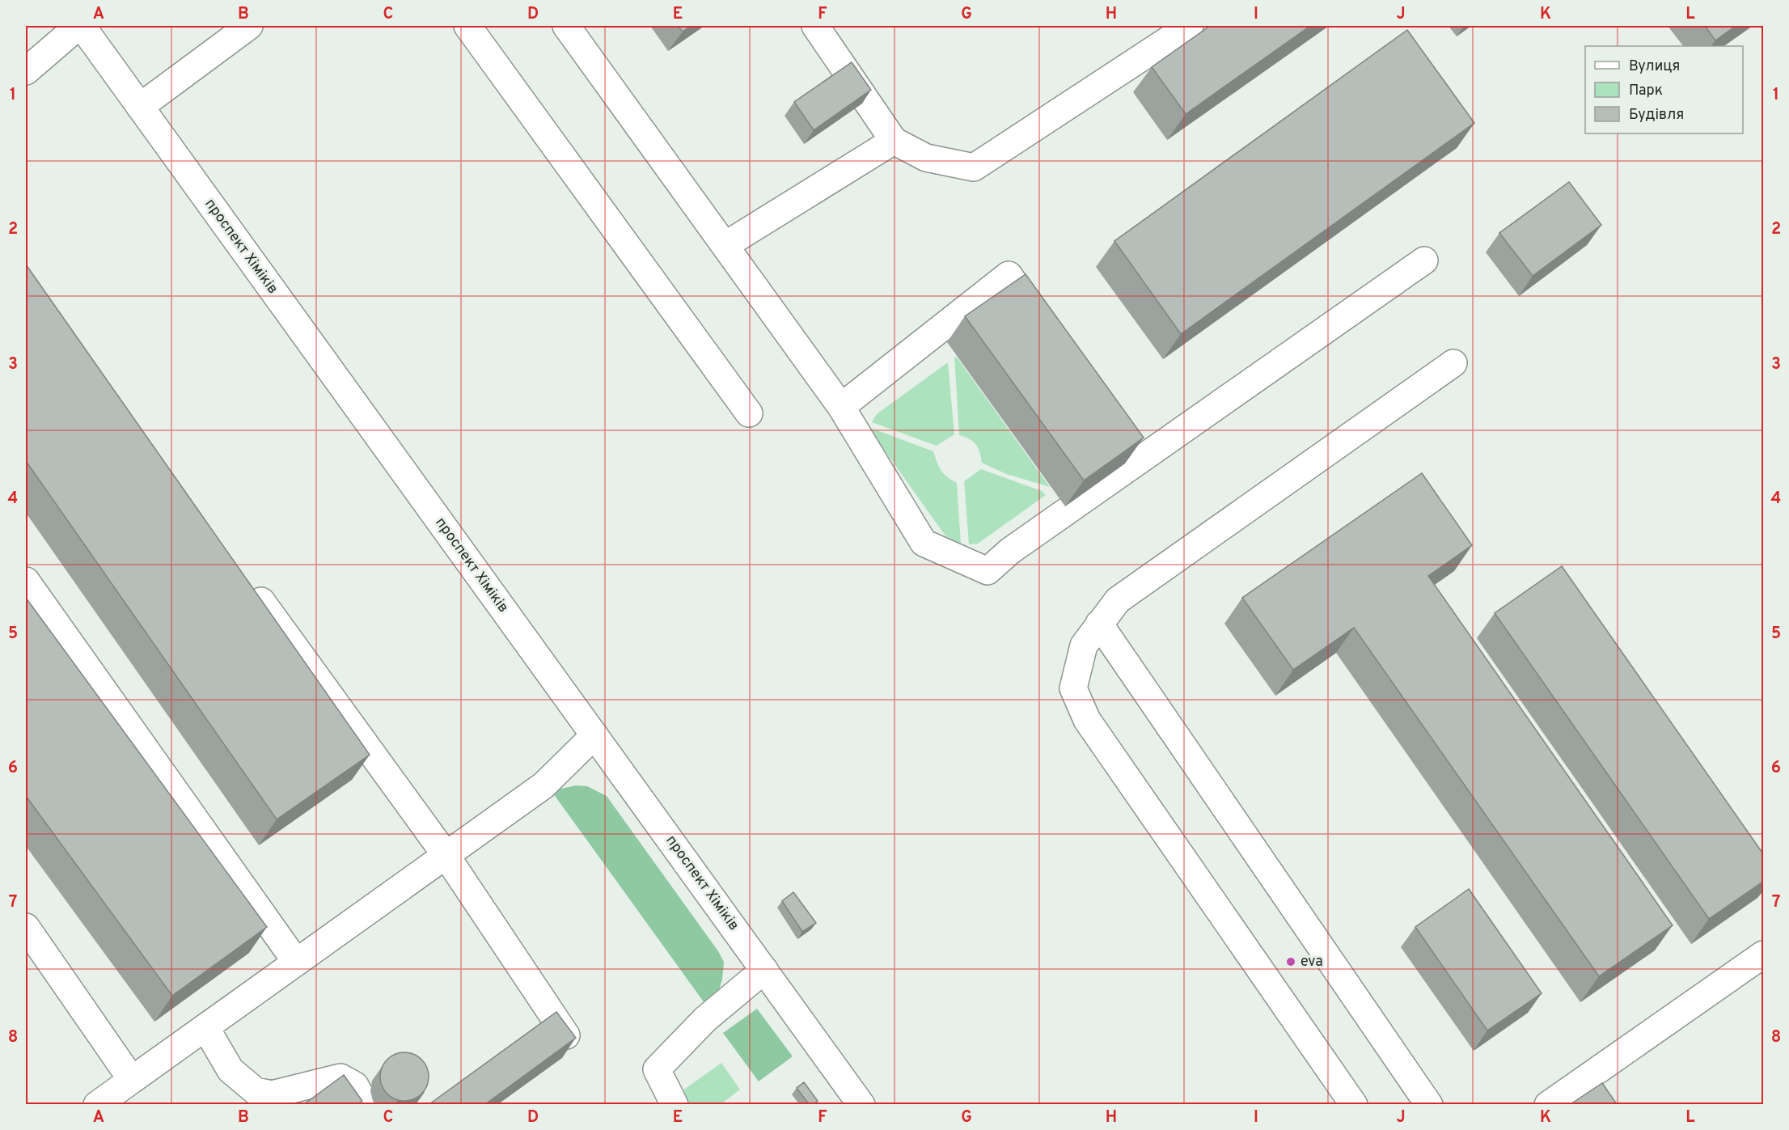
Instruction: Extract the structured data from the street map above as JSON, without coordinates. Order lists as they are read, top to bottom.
{
  "streets": {
    "main road": ["проспект Хіміків"]
  },
  "places": ["eva"],
  "legend": ["Вулиця", "Парк", "Будівля"],
  "grid": {
    "columns": [
      "A",
      "B",
      "C",
      "D",
      "E",
      "F",
      "G",
      "H",
      "I",
      "J",
      "K",
      "L"
    ],
    "rows": [
      "1",
      "2",
      "3",
      "4",
      "5",
      "6",
      "7",
      "8"
    ]
  }
}
